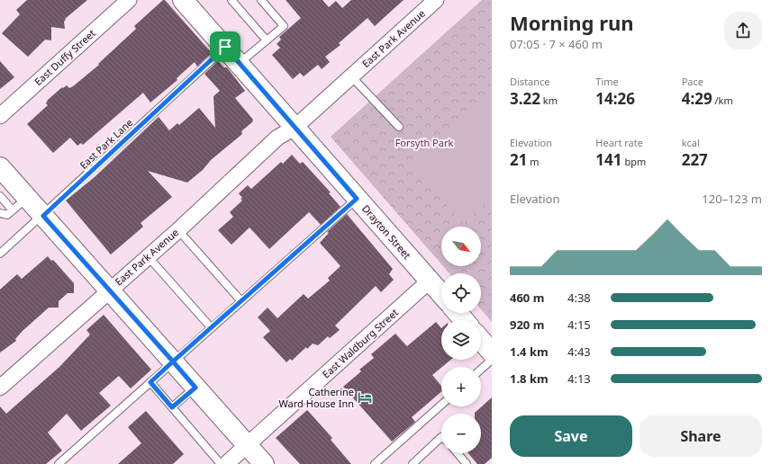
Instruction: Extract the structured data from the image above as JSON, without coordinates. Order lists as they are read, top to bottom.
{
  "streets": {
    "main road": ["Drayton Street"],
    "street": ["East Park Avenue", "East Duffy Street", "East Waldburg Street"],
    "lane": ["East Park Lane"]
  },
  "crossings": [
    ["East Park Avenue", "Drayton Street"],
    ["East Park Lane", "Drayton Street"],
    ["Drayton Street", "East Waldburg Street"]
  ],
  "parks": ["Forsyth Park"],
  "places": {
    "hotel": ["Catherine Ward House Inn"]
  },
  "north": "bottom right",
  "page": {
    "heading": ["Morning run", "07:05 · 7 × 460 m"],
    "stats": [
      ["Distance", "3.22 km"],
      ["Time", "14:26"],
      ["Pace", "4:29 /km"],
      ["Elevation", "21 m"],
      ["Heart rate", "141 bpm"],
      ["kcal", "227"]
    ],
    "chart": ["Elevation", "120–123 m"],
    "map_buttons": ["+", "−"],
    "list": [
      {
        "name": "460 m",
        "note": "4:38"
      },
      {
        "name": "920 m",
        "note": "4:15"
      },
      {
        "name": "1.4 km",
        "note": "4:43"
      },
      {
        "name": "1.8 km",
        "note": "4:13"
      }
    ],
    "buttons": ["Save", "Share"]
  }
}
